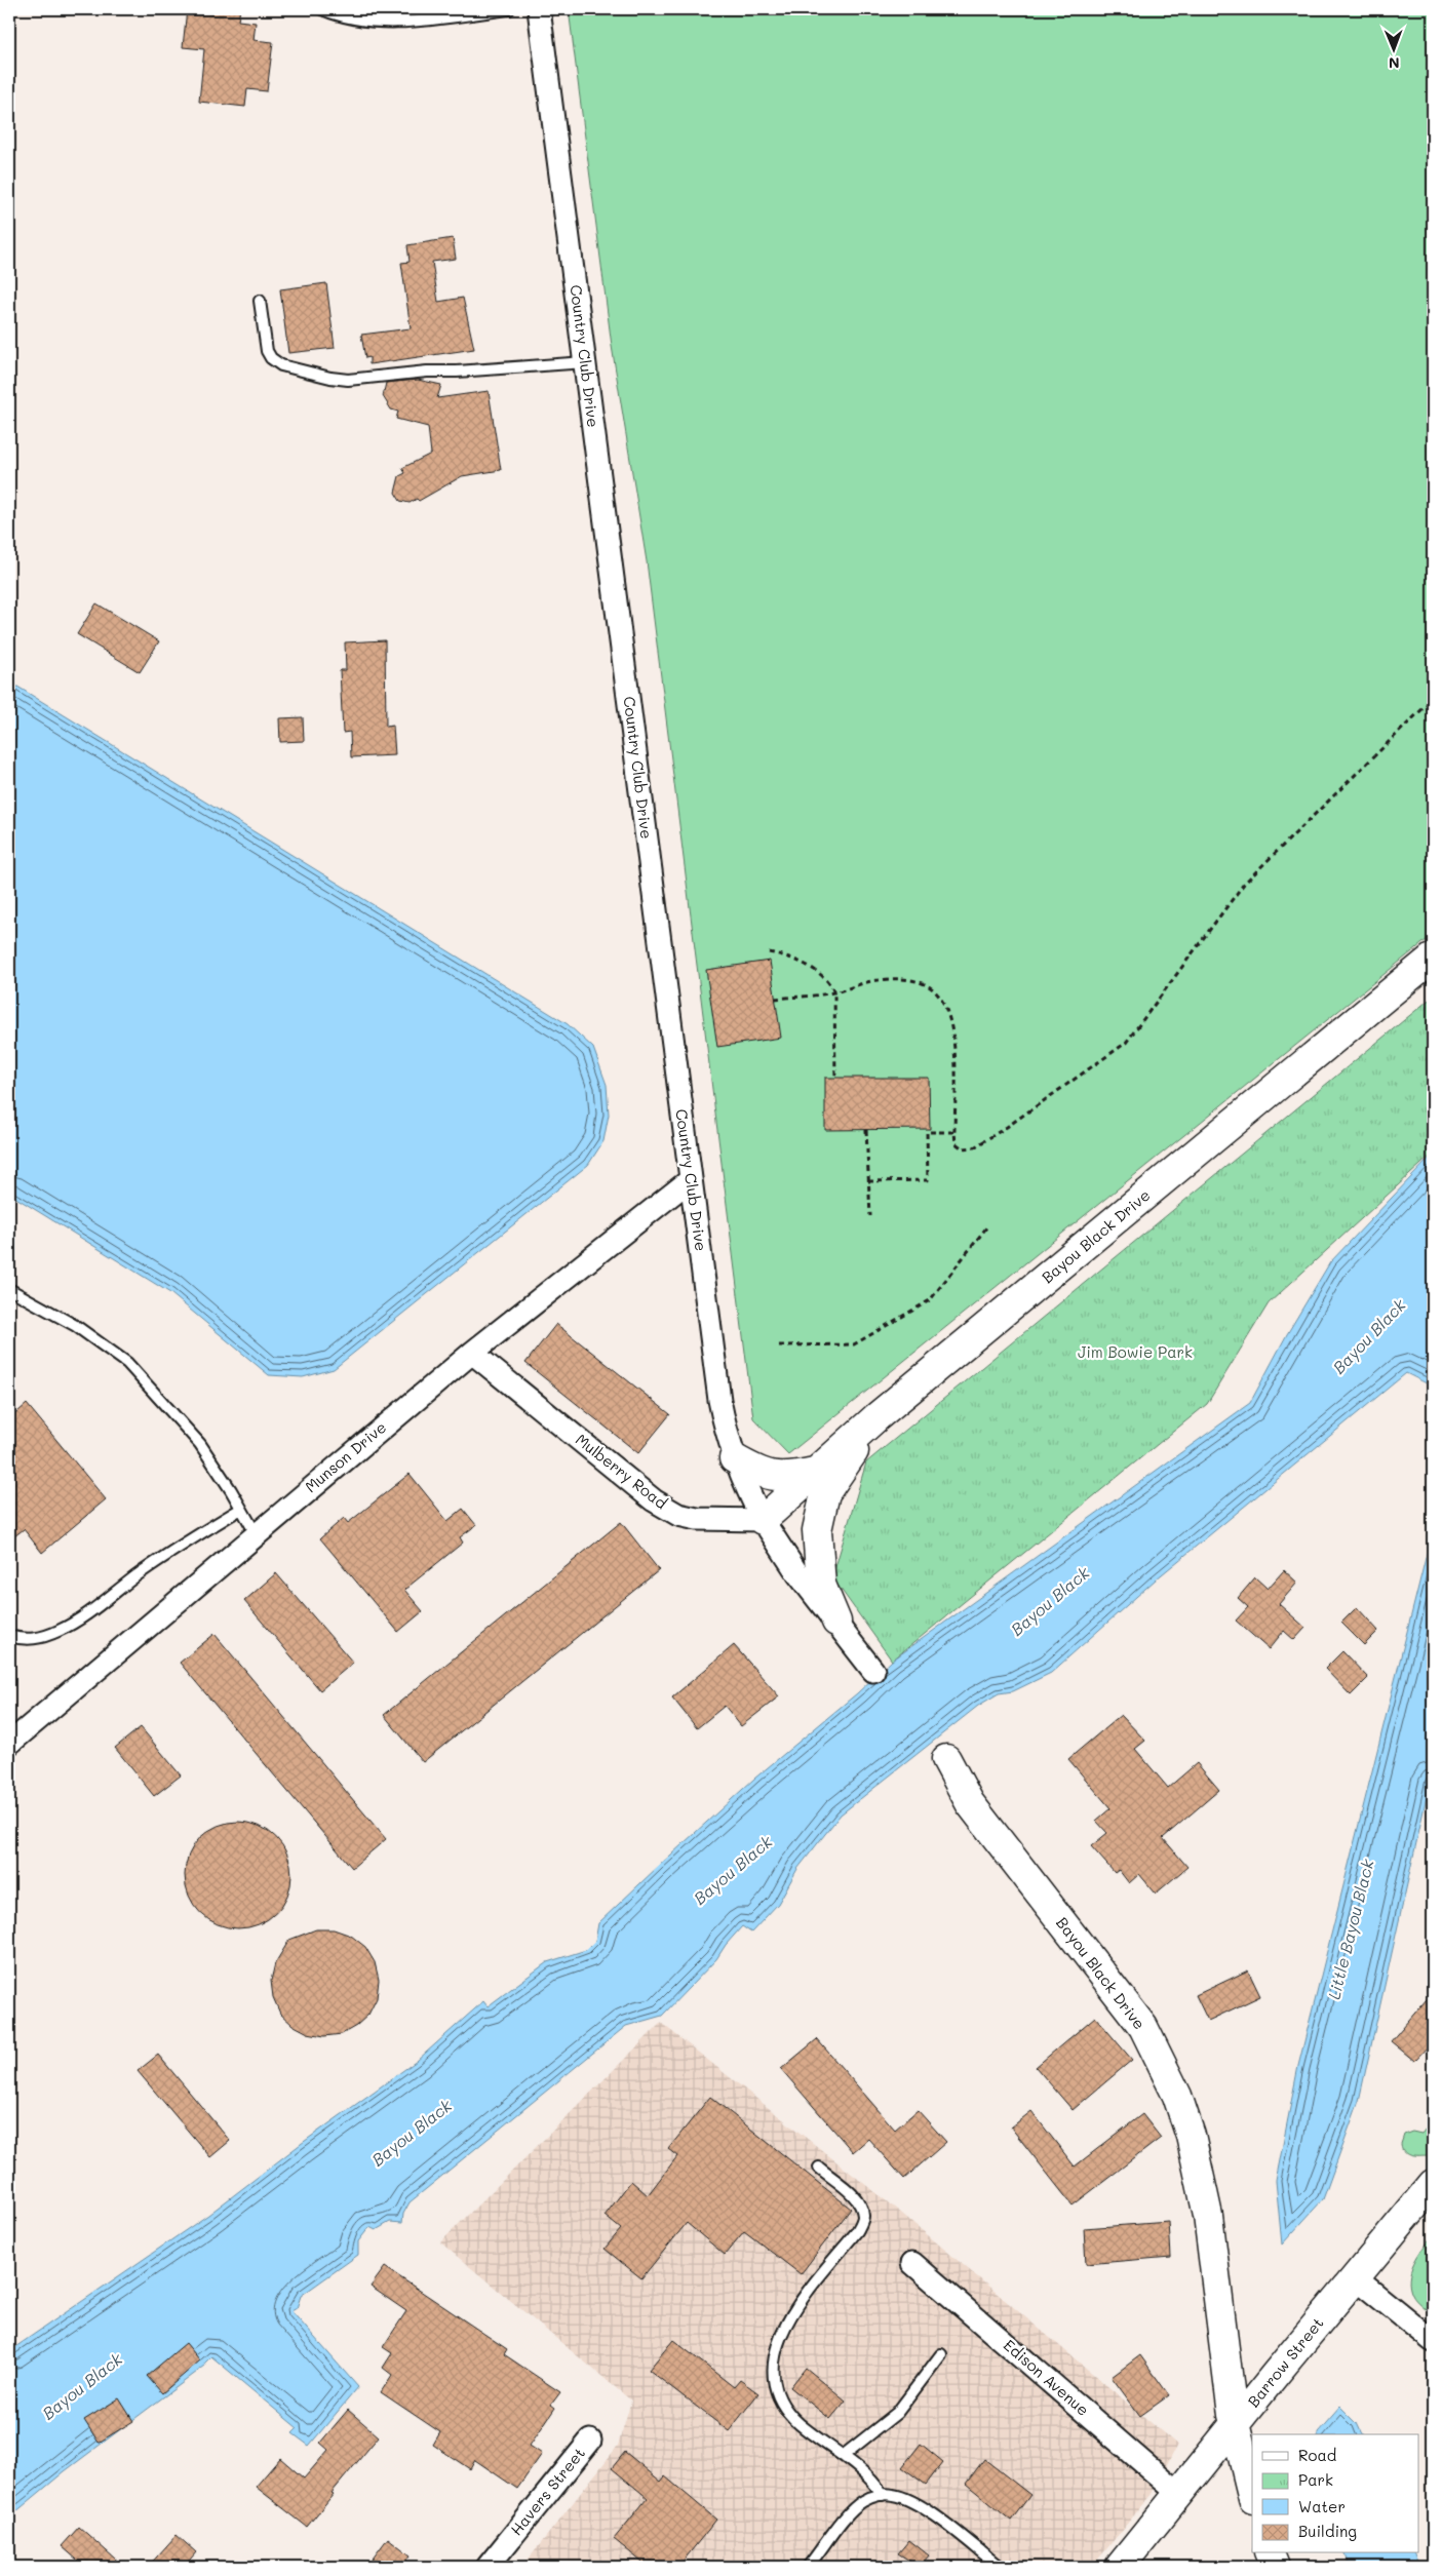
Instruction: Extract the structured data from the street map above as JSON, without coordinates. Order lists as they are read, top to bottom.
{
  "streets": {
    "street": [
      "Country Club Drive",
      "Bayou Black Drive",
      "Munson Drive",
      "Mulberry Road",
      "Barrow Street",
      "Edison Avenue",
      "Havers Street"
    ]
  },
  "crossings": [
    ["Country Club Drive", "Bayou Black Drive"],
    ["Country Club Drive", "Munson Drive"],
    ["Country Club Drive", "Mulberry Road"],
    ["Bayou Black Drive", "Mulberry Road"],
    ["Bayou Black Drive", "Barrow Street"],
    ["Munson Drive", "Mulberry Road"],
    ["Barrow Street", "Edison Avenue"]
  ],
  "water": ["Bayou Black", "Little Bayou Black"],
  "parks": ["Jim Bowie Park"],
  "legend": [
    "Road",
    "Park",
    "Water",
    "Building"
  ],
  "north": "bottom"
}
